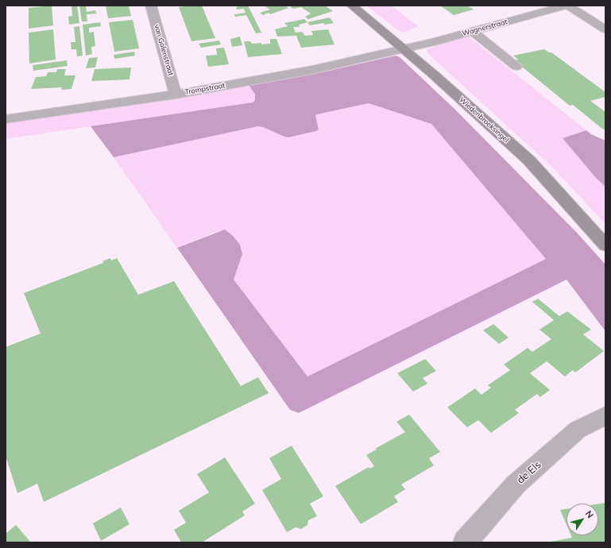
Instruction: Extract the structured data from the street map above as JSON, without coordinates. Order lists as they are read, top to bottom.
{
  "streets": {
    "street": [
      "Wagnerstraat",
      "van Galenstraat",
      "Trompstraat",
      "Wiedenbroeksingel",
      "de Els"
    ]
  },
  "crossings": [
    ["Wagnerstraat", "Trompstraat"],
    ["Wagnerstraat", "Wiedenbroeksingel"],
    ["van Galenstraat", "Trompstraat"],
    ["Trompstraat", "Wiedenbroeksingel"]
  ],
  "north": "top right"
}
